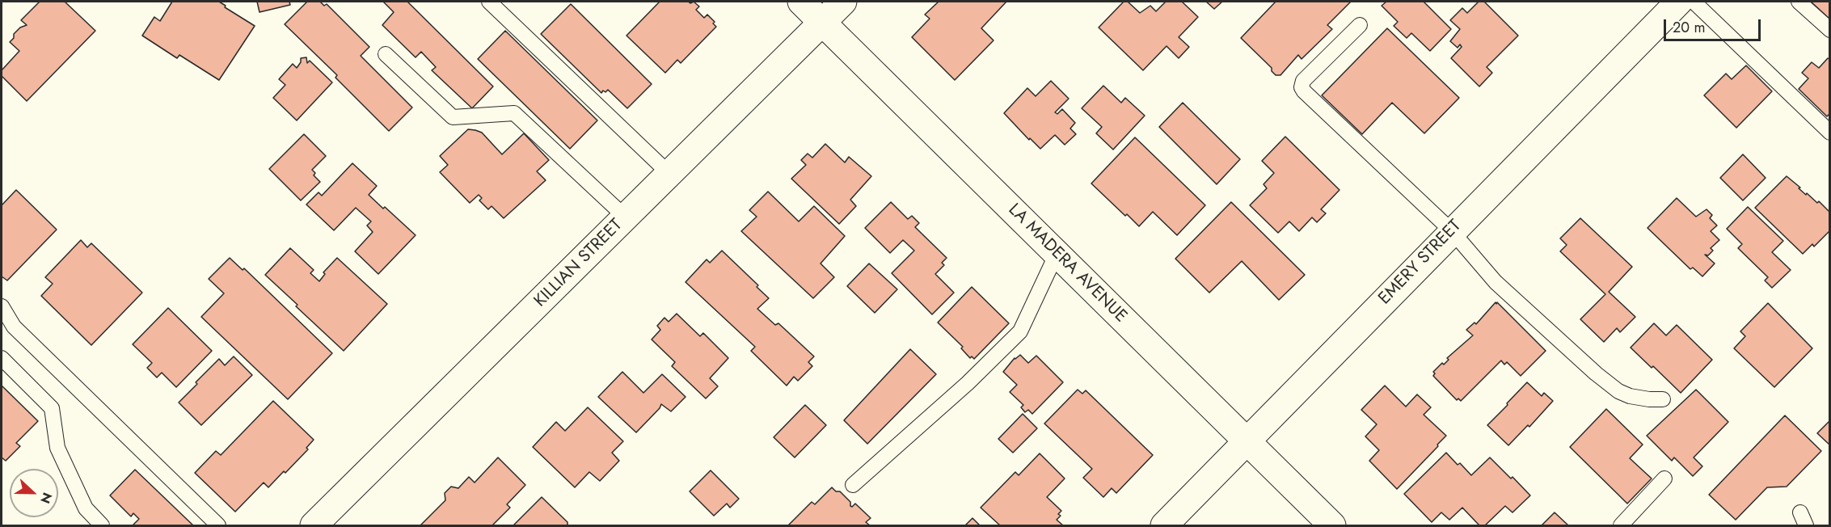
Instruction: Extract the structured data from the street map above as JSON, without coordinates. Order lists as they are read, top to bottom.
{
  "streets": {
    "street": ["EMERY STREET", "KILLIAN STREET", "LA MADERA AVENUE"]
  },
  "crossings": [
    ["EMERY STREET", "LA MADERA AVENUE"],
    ["KILLIAN STREET", "LA MADERA AVENUE"]
  ],
  "scale_bar": "20 m",
  "north": "right"
}
